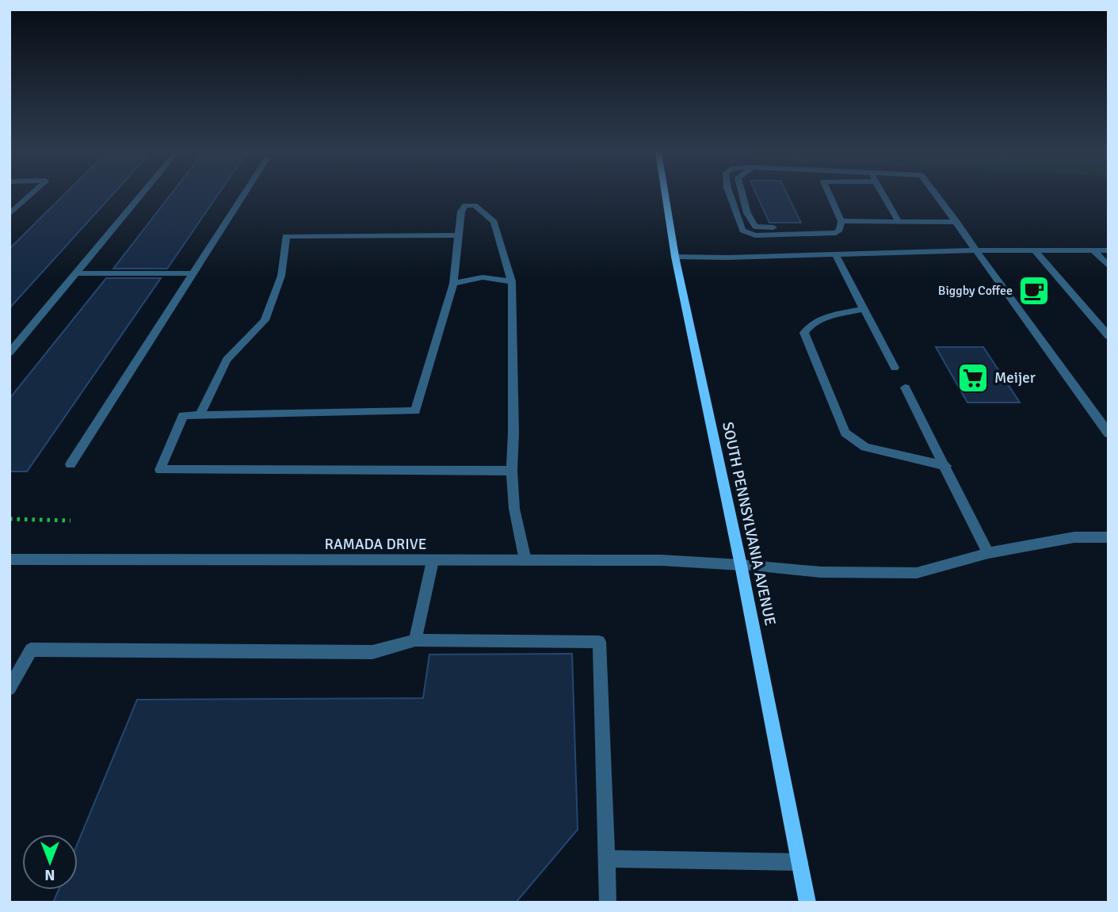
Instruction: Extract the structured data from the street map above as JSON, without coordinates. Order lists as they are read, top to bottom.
{
  "streets": {
    "main road": ["SOUTH PENNSYLVANIA AVENUE"],
    "street": ["RAMADA DRIVE"]
  },
  "crossings": [
    ["SOUTH PENNSYLVANIA AVENUE", "RAMADA DRIVE"]
  ],
  "places": {
    "cafe": ["Biggby Coffee"],
    "supermarket": ["Meijer"]
  },
  "north": "bottom"
}
